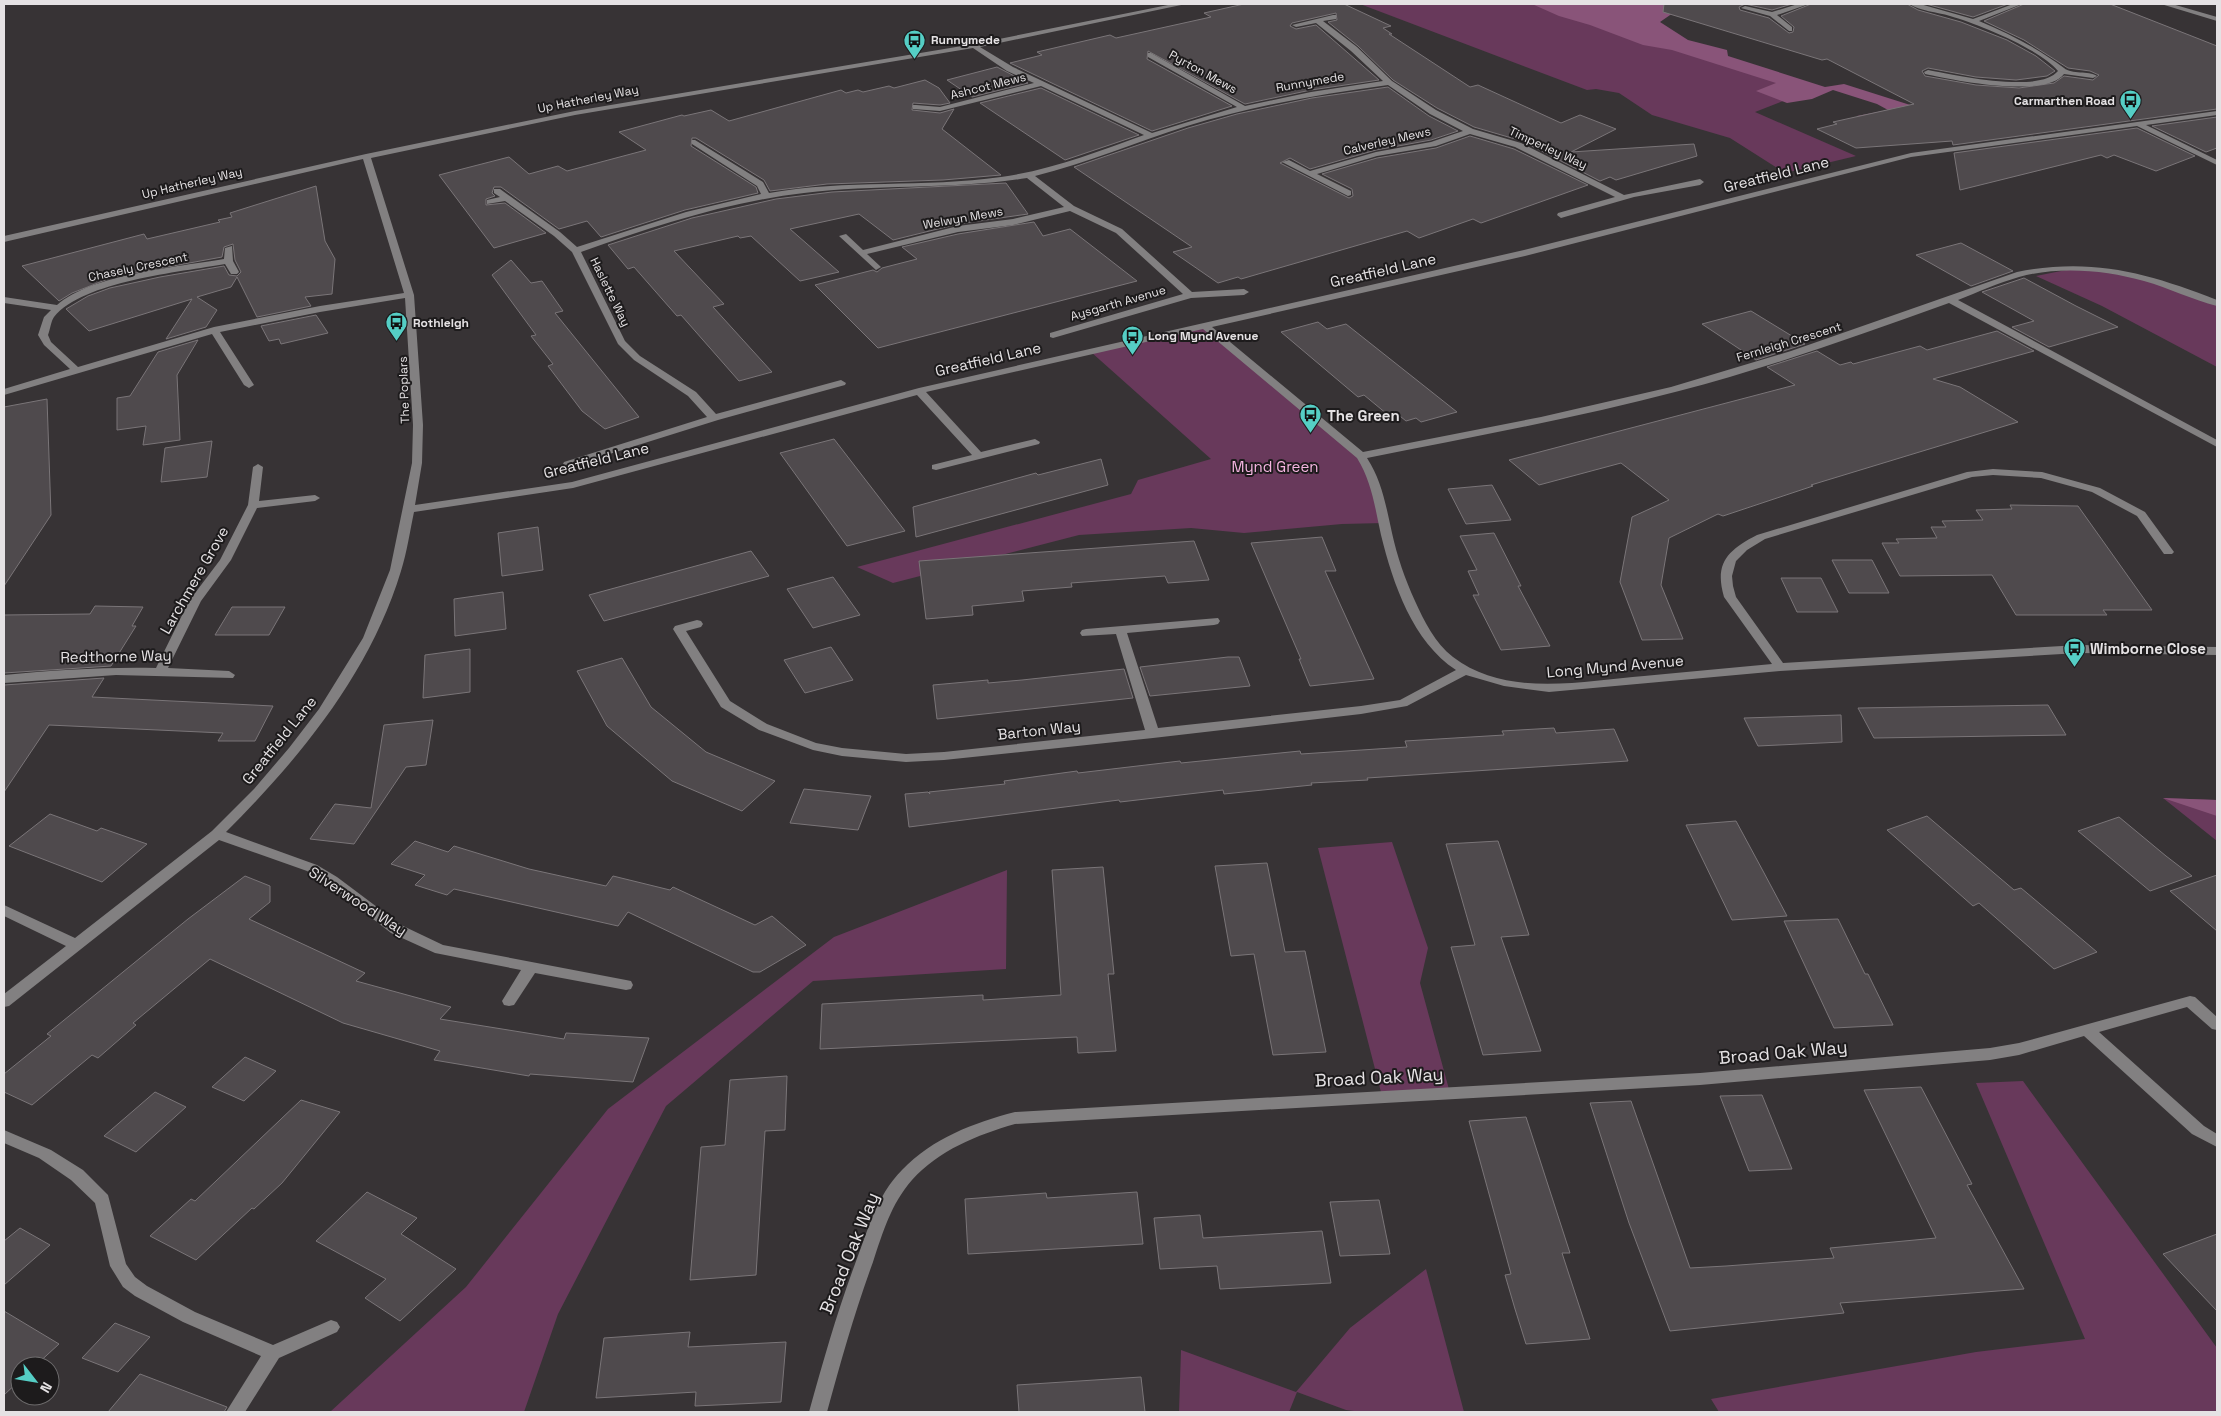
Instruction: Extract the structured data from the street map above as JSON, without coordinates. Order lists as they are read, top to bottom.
{
  "streets": {
    "street": [
      "Pyrton Mews",
      "Runnymede",
      "Ashcot Mews",
      "Up Hatherley Way",
      "Calverley Mews",
      "Timperley Way",
      "Greatfield Lane",
      "Welwyn Mews",
      "Chasely Crescent",
      "Haslette Way",
      "Aysgarth Avenue",
      "Fernleigh Crescent",
      "The Poplars",
      "Larchmere Grove",
      "Redthorne Way",
      "Long Mynd Avenue",
      "Barton Way",
      "Silverwood Way",
      "Broad Oak Way"
    ]
  },
  "crossings": [
    ["Pyrton Mews", "Runnymede"],
    ["Runnymede", "Timperley Way"],
    ["Runnymede", "Haslette Way"],
    ["Runnymede", "Aysgarth Avenue"],
    ["Up Hatherley Way", "The Poplars"],
    ["Calverley Mews", "Timperley Way"],
    ["Greatfield Lane", "The Poplars"],
    ["Greatfield Lane", "Long Mynd Avenue"],
    ["Greatfield Lane", "Silverwood Way"],
    ["Welwyn Mews", "Aysgarth Avenue"],
    ["Fernleigh Crescent", "Long Mynd Avenue"],
    ["Larchmere Grove", "Redthorne Way"],
    ["Long Mynd Avenue", "Barton Way"]
  ],
  "parks": ["Mynd Green"],
  "places": {
    "bus stop": [
      "Runnymede",
      "Carmarthen Road",
      "Rothleigh",
      "Long Mynd Avenue",
      "The Green",
      "Wimborne Close"
    ]
  },
  "north": "bottom right"
}
